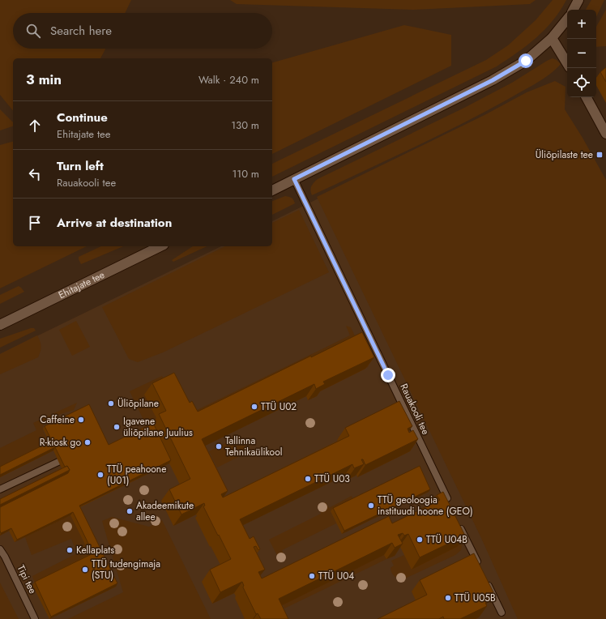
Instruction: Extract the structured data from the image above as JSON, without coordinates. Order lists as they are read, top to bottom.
{
  "streets": {
    "main road": ["Ehitajate tee"],
    "lane": ["Rauakooli tee", "Tipi tee"]
  },
  "places": {
    "transit": ["Üliõpilaste tee"],
    "other": [
      "Üliõpilane",
      "TTÜ U02",
      "Caffeine",
      "Igavene üliõpilane Juulius",
      "R-kiosk go",
      "Tallinna Tehnikaülikool",
      "TTÜ peahoone (U01)",
      "TTÜ U03",
      "TTÜ geoloogia instituudi hoone (GEO)",
      "Akadeemikute allee",
      "TTÜ U04B",
      "Kellaplats",
      "TTÜ tudengimaja (STU)",
      "TTÜ U04",
      "TTÜ U05B"
    ]
  },
  "page": {
    "map_buttons": ["+", "−"],
    "search": "Search here",
    "heading": ["3 min", "Walk · 240 m"],
    "list": [
      ["Continue", "Ehitajate tee", "130 m"],
      ["Turn left", "Rauakooli tee", "110 m"],
      "Arrive at destination"
    ]
  }
}
